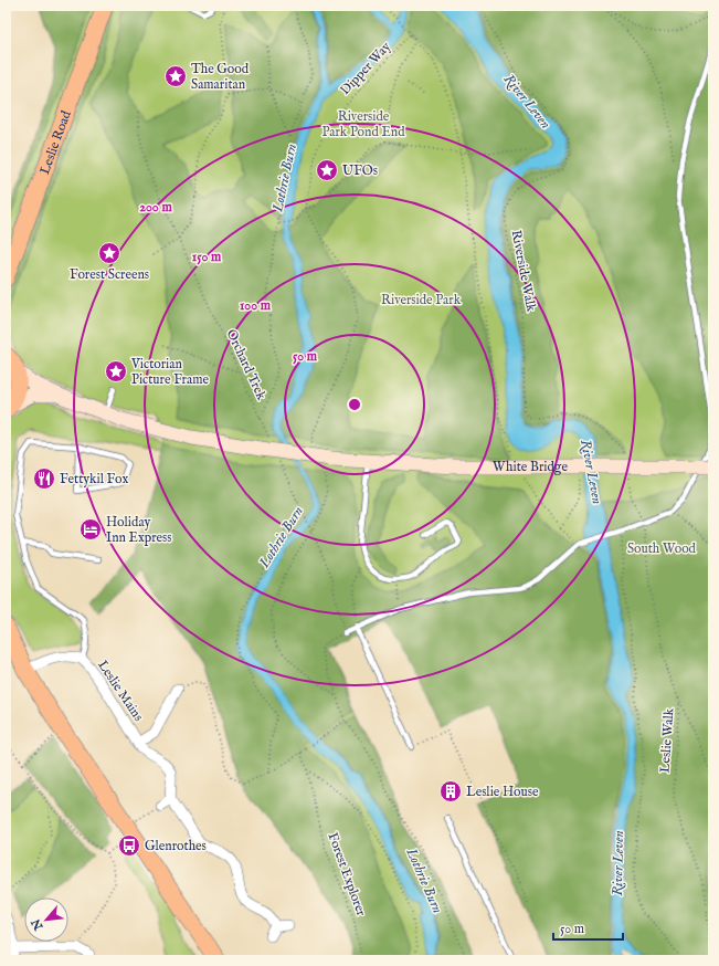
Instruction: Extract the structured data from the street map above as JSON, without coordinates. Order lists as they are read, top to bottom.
{
  "streets": {
    "main road": ["Leslie Road", "White Bridge"],
    "street": ["Leslie Mains"],
    "path": [
      "Dipper Way",
      "Riverside Walk",
      "Orchard Trek",
      "Leslie Walk",
      "Forest Explorer"
    ]
  },
  "crossings": [
    ["Orchard Trek", "White Bridge"]
  ],
  "water": ["River Leven", "Lothrie Burn"],
  "parks": ["Riverside Park Pond End", "Riverside Park", "South Wood"],
  "places": {
    "place": [
      "The Good Samaritan",
      "UFOs",
      "Forest Screens",
      "Victorian Picture Frame"
    ],
    "restaurant": ["Fettykil Fox"],
    "hotel": ["Holiday Inn Express"],
    "building": ["Leslie House"],
    "bus stop": ["Glenrothes"]
  },
  "scale_bar": "50 m",
  "north": "bottom left",
  "rings": [
    "200 m",
    "150 m",
    "100 m",
    "50 m"
  ]
}
